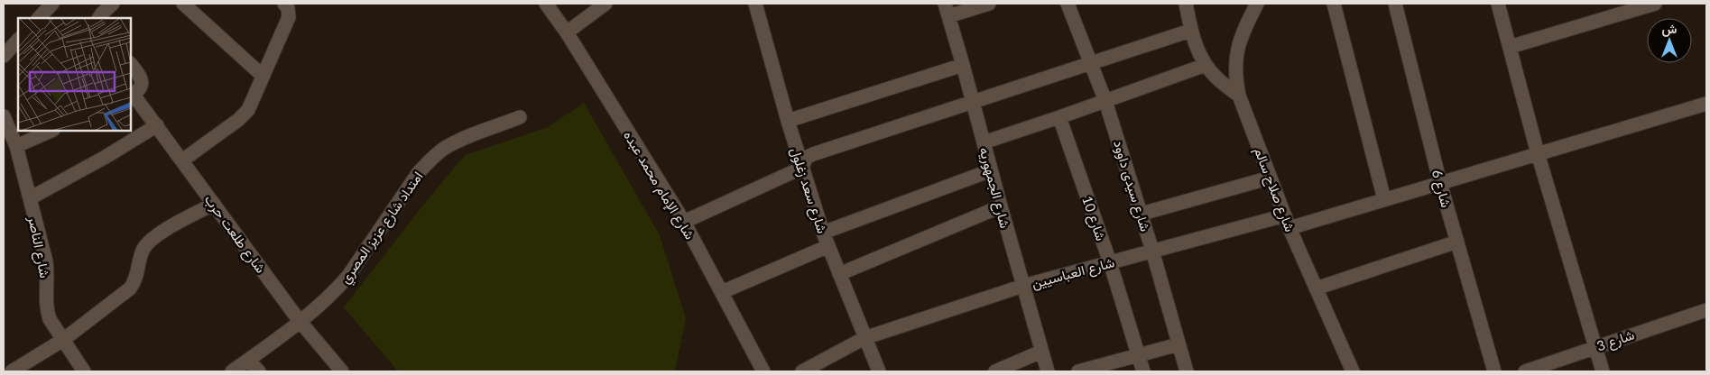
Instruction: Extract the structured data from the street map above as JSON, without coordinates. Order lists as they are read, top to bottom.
{
  "streets": {
    "street": [
      "شارع الإمام محمد عبده",
      "شارع سيدى داوود",
      "شارع الجمهوريه",
      "شارع 6",
      "شارع صلاح سالم",
      "شارع سعد زغلول",
      "شارع 10",
      "امتداد شارع عزيز المصري",
      "شارع طلعت حرب",
      "شارع الناصر",
      "شارع العباسيين",
      "شارع 3"
    ]
  },
  "crossings": [
    ["شارع سيدى داوود", "شارع العباسيين"],
    ["شارع الجمهوريه", "شارع العباسيين"],
    ["شارع صلاح سالم", "شارع العباسيين"],
    ["شارع سعد زغلول", "شارع العباسيين"],
    ["شارع 10", "شارع العباسيين"],
    ["امتداد شارع عزيز المصري", "شارع طلعت حرب"]
  ],
  "north": "top"
}
